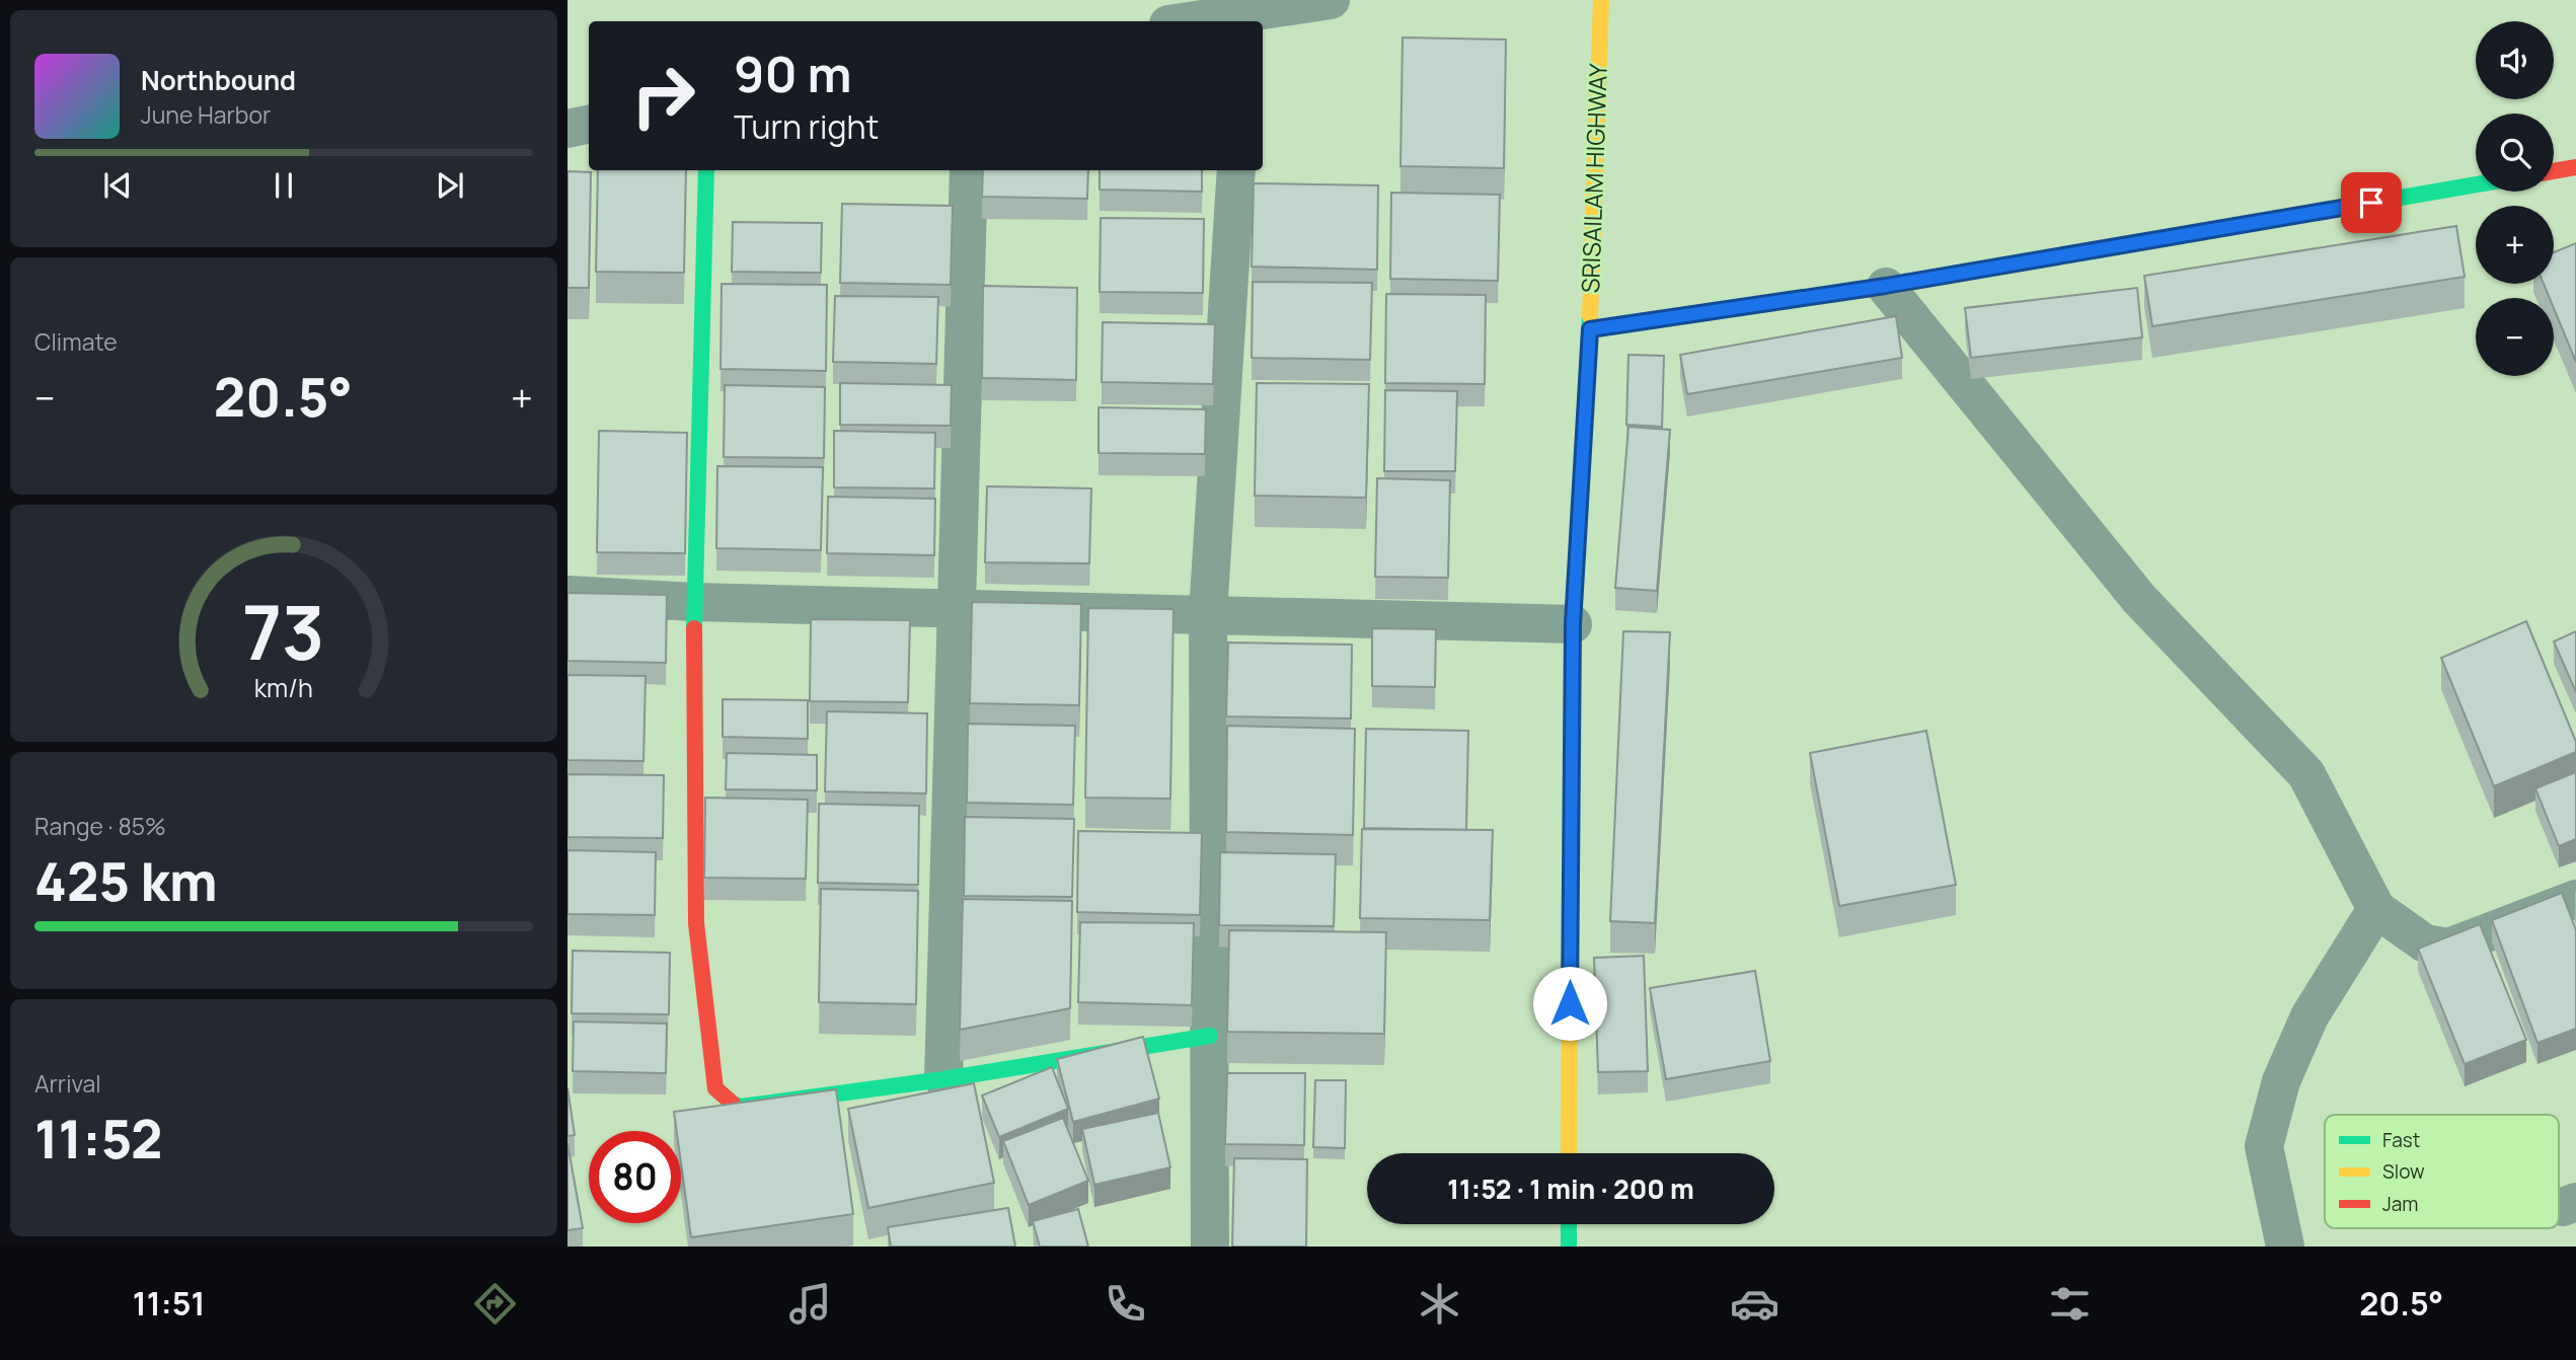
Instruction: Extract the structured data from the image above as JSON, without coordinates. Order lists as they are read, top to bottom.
{
  "streets": {
    "main road": ["SRISAILAM HIGHWAY"]
  },
  "legend": ["Fast", "Slow", "Jam"],
  "page": {
    "map_buttons": ["+", "−"],
    "turn": ["90 m", "Turn right"],
    "song": ["Northbound", "June Harbor"],
    "tile": [
      "Climate",
      ["Range · 85%", "425 km"],
      ["Arrival", "11:52"]
    ],
    "heat": ["−", "20.5°", "+"],
    "limit": "80",
    "trip": "11:52 · 1 min · 200 m",
    "tabs": ["11:51", "20.5°"],
    "gauge": ["73", "km/h"]
  }
}
